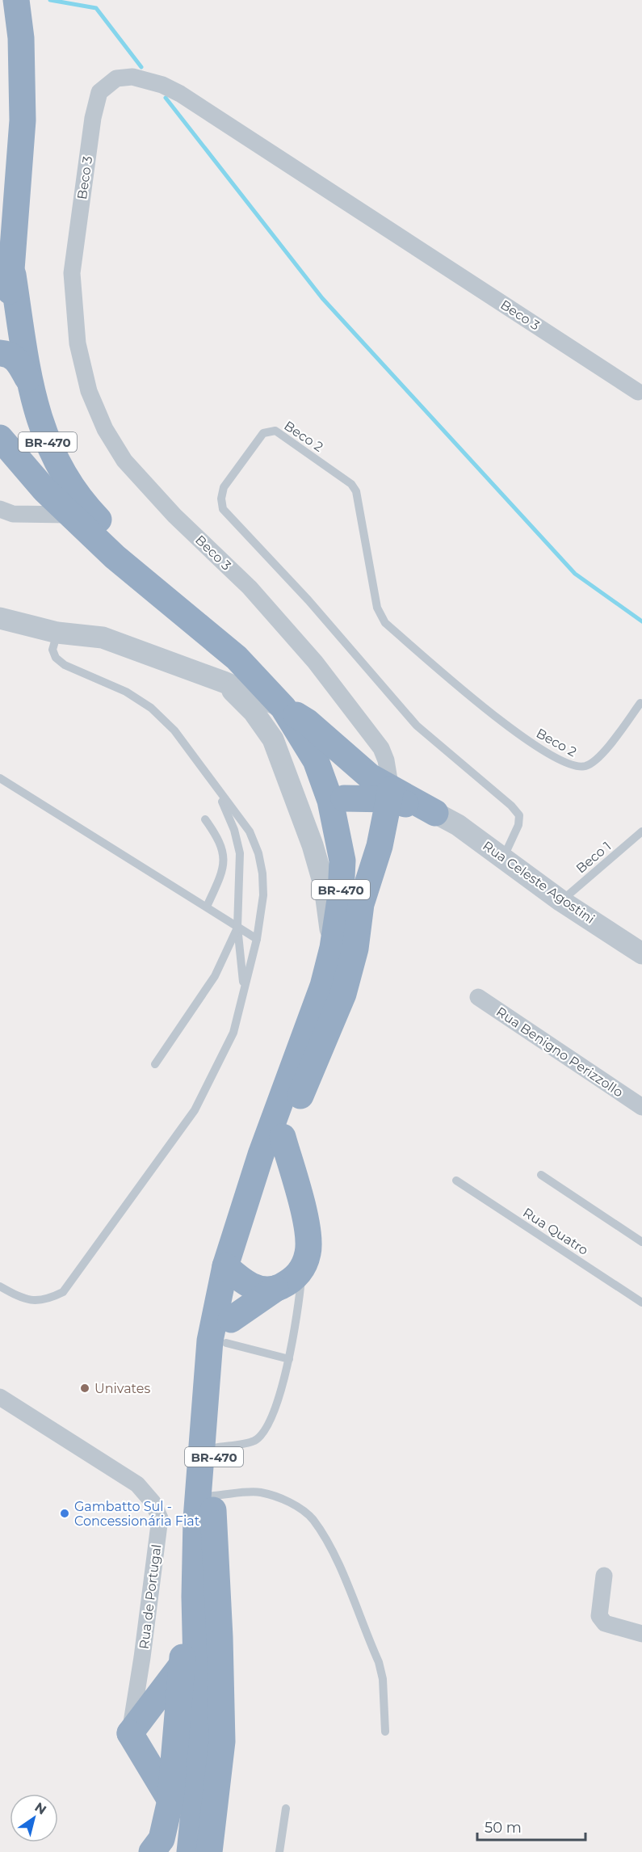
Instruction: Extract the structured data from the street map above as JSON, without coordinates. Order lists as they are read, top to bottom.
{
  "streets": {
    "highway": ["BR-470"],
    "street": [
      "Beco 3",
      "Rua Celeste Agostini",
      "Rua Benigno Perizzollo",
      "Rua de Portugal"
    ],
    "lane": ["Beco 2", "Beco 1", "Rua Quatro"]
  },
  "crossings": [
    ["Beco 2", "Rua Celeste Agostini"],
    ["Beco 1", "Rua Celeste Agostini"]
  ],
  "places": ["Univates", "Gambatto Sul - Concessionária Fiat"],
  "scale_bar": "50 m",
  "north": "top right"
}
